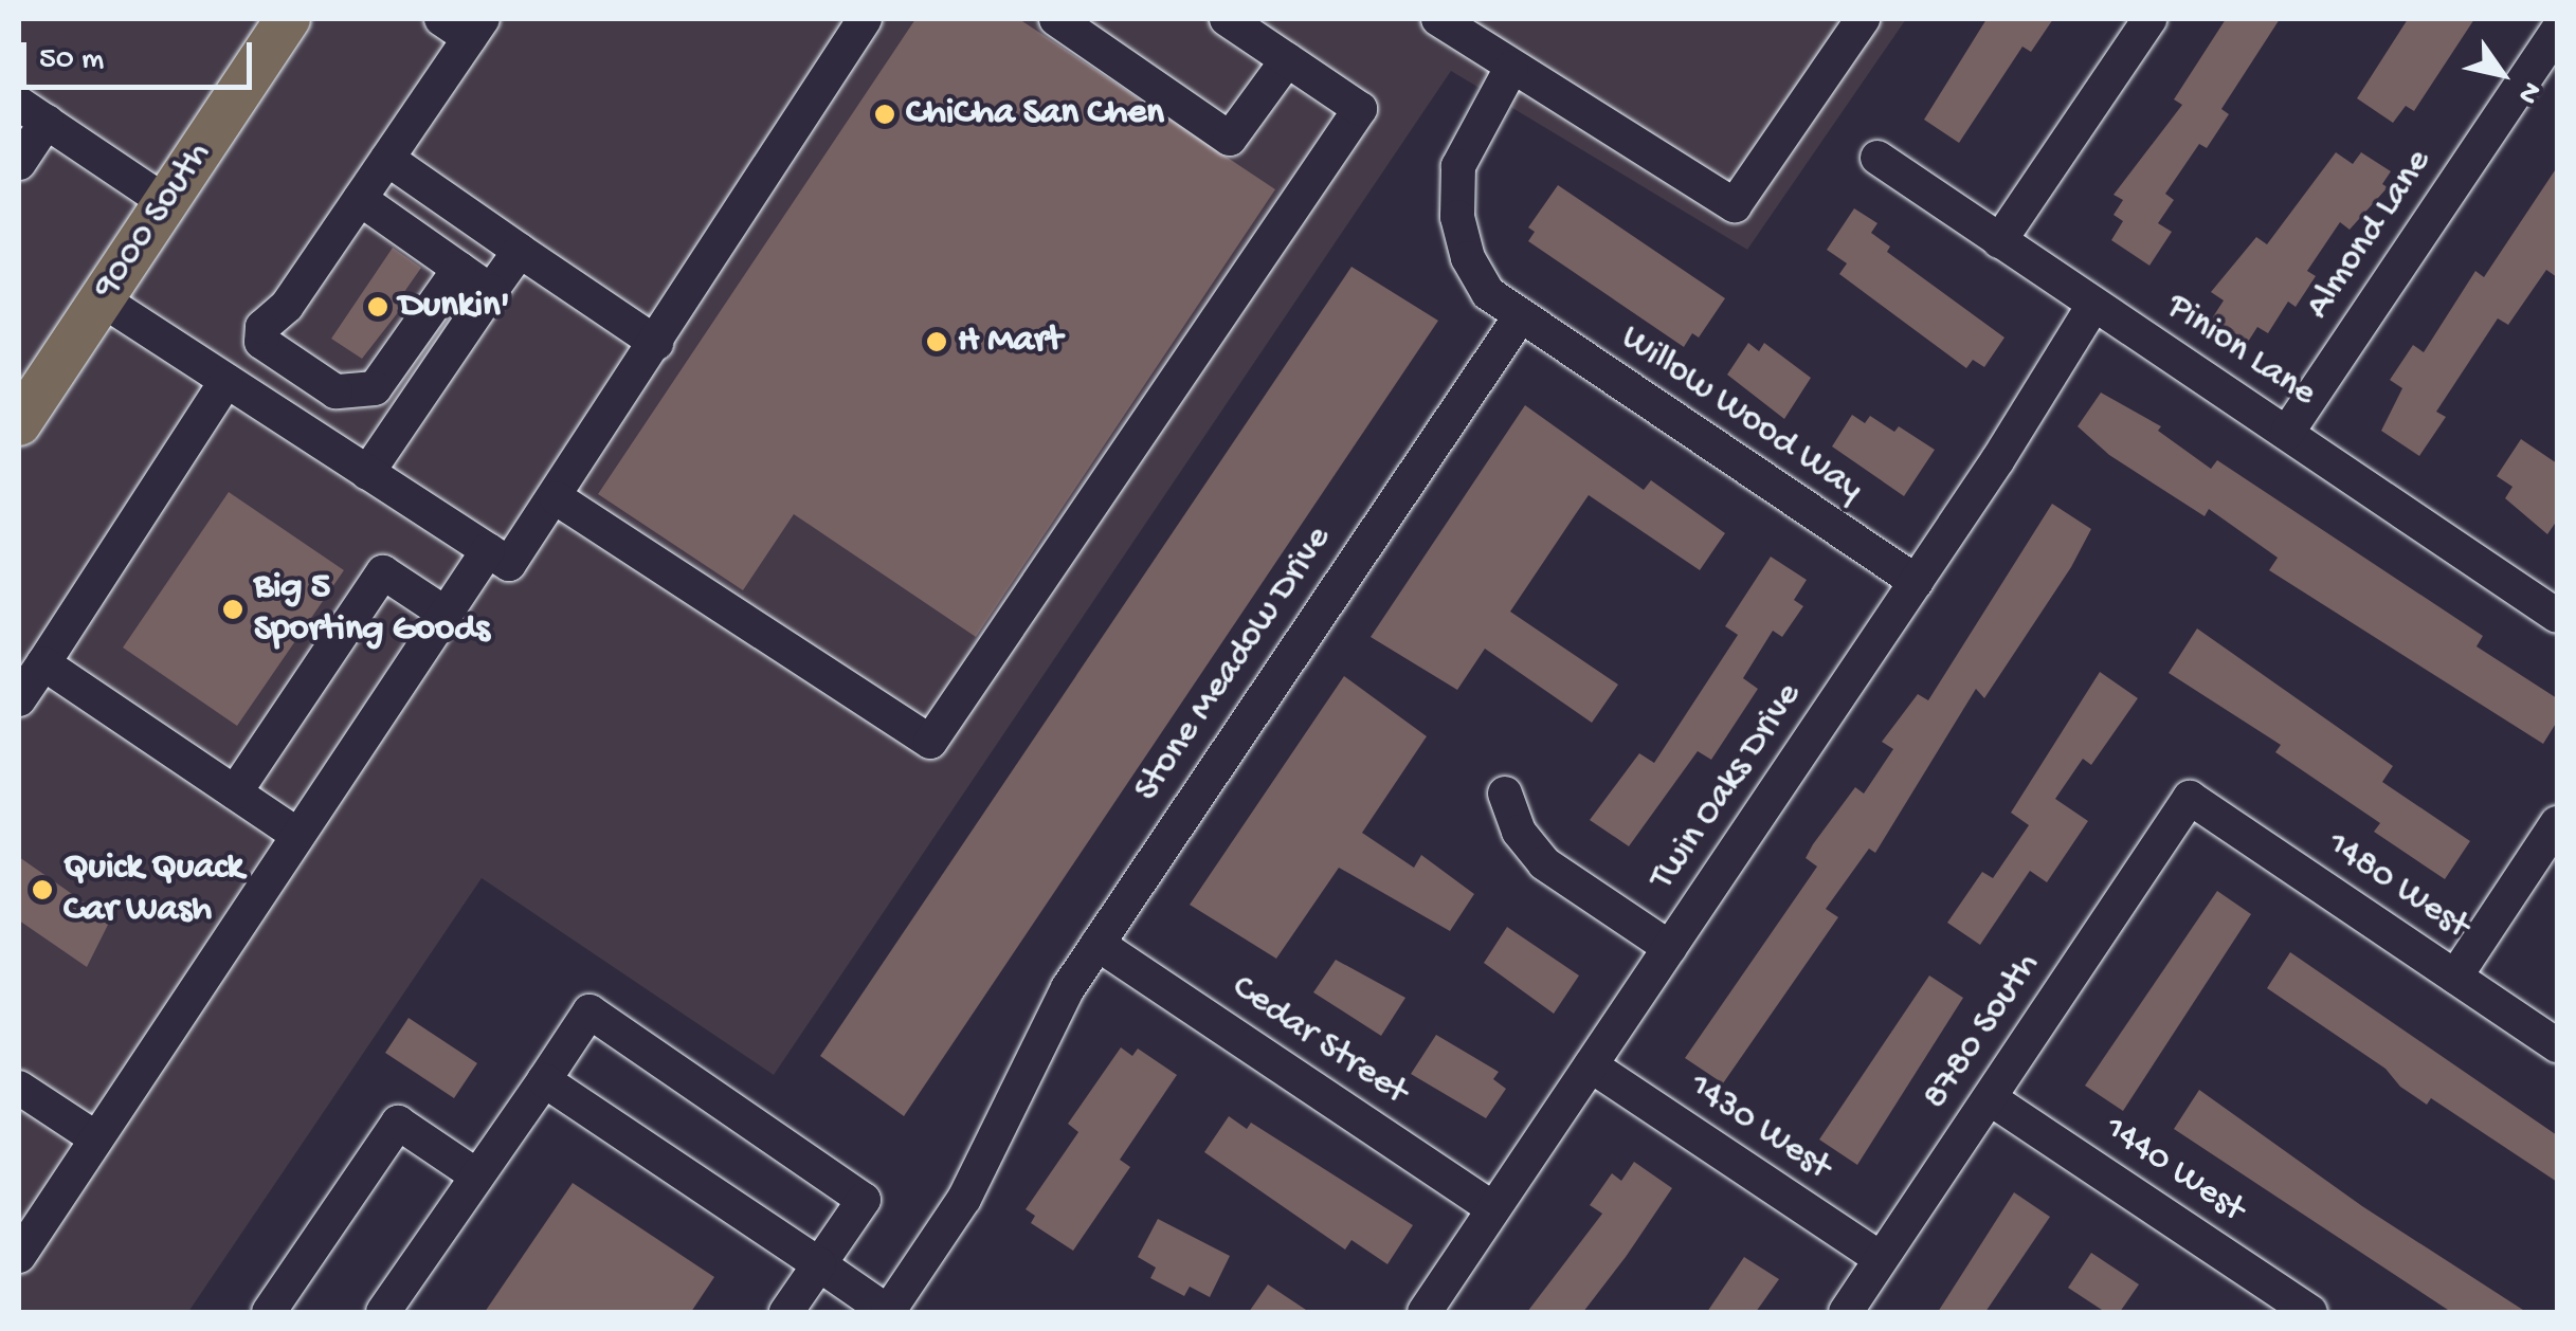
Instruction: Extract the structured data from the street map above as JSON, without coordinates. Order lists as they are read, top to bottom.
{
  "streets": {
    "main road": ["9000 South"],
    "street": [
      "Almond Lane",
      "Pinion Lane",
      "Willow Wood Way",
      "Stone Meadow Drive",
      "Twin Oaks Drive",
      "1480 West",
      "8780 South",
      "Cedar Street",
      "1430 West",
      "1440 West"
    ]
  },
  "crossings": [
    ["Almond Lane", "Pinion Lane"],
    ["Pinion Lane", "Twin Oaks Drive"],
    ["Willow Wood Way", "Stone Meadow Drive"],
    ["Willow Wood Way", "Twin Oaks Drive"],
    ["Stone Meadow Drive", "Cedar Street"],
    ["Twin Oaks Drive", "Cedar Street"],
    ["Twin Oaks Drive", "1430 West"],
    ["1480 West", "8780 South"],
    ["8780 South", "1430 West"],
    ["8780 South", "1440 West"]
  ],
  "places": [
    "ChiCha San Chen",
    "Dunkin'",
    "H Mart",
    "Big 5 Sporting Goods",
    "Quick Quack Car Wash"
  ],
  "scale_bar": "50 m",
  "north": "bottom right"
}
